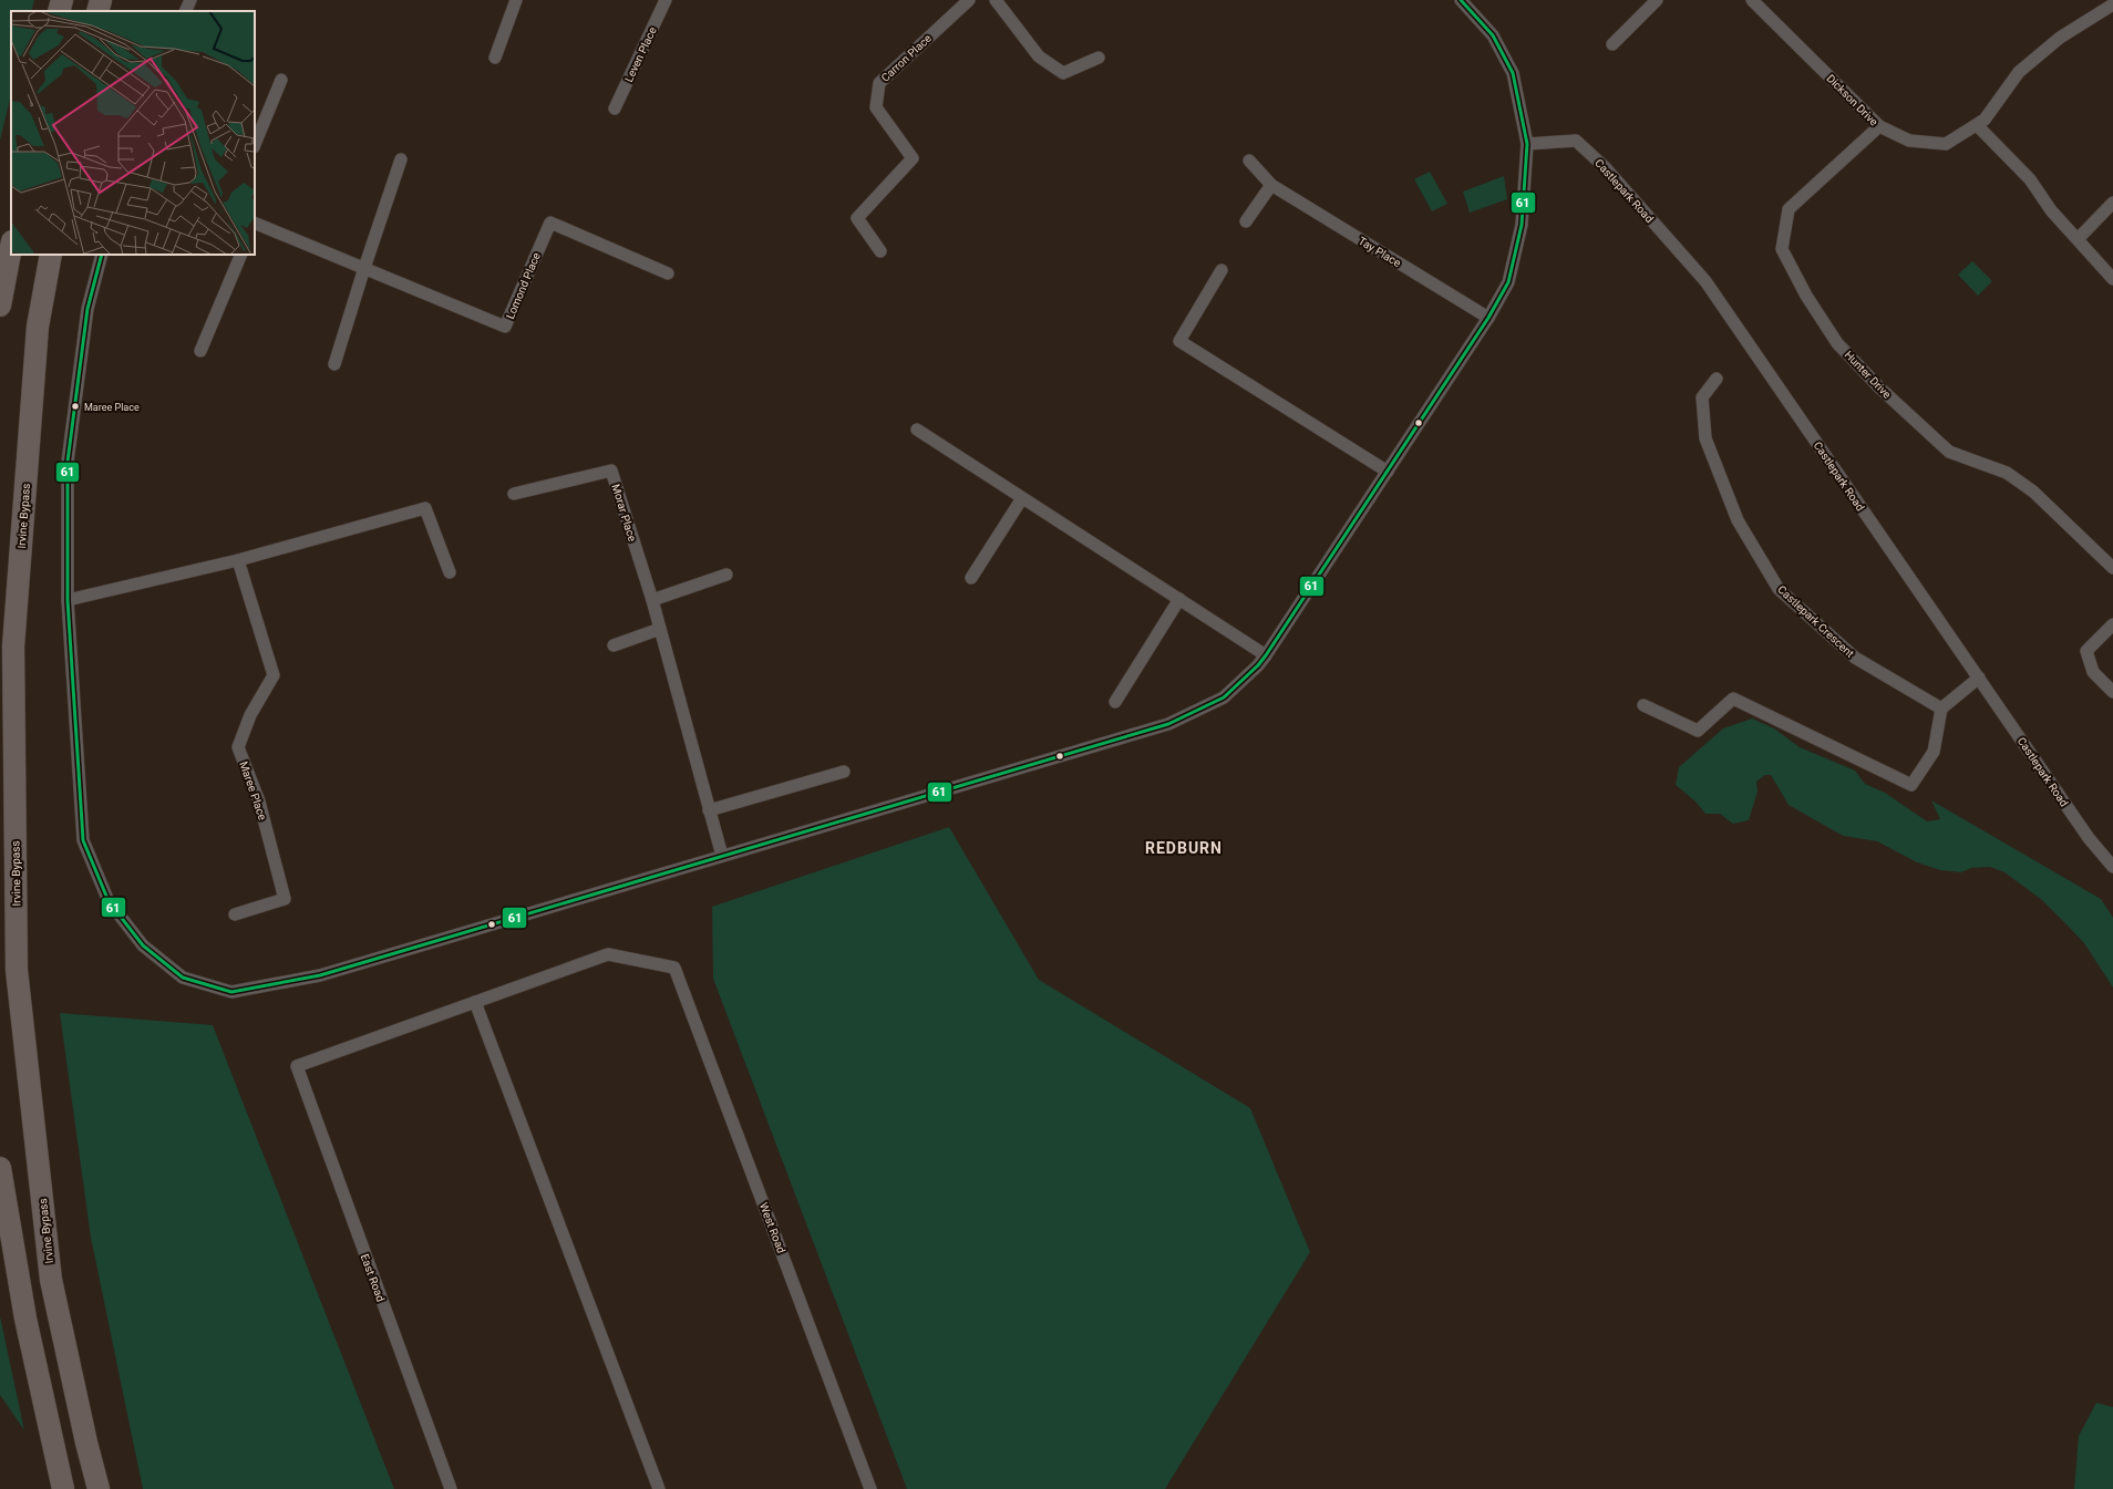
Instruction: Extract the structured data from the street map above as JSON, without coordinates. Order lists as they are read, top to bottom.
{
  "streets": {
    "highway": ["Irvine Bypass"],
    "street": [
      "Leven Place",
      "Carron Place",
      "Dickson Drive",
      "Castlepark Road",
      "Tay Place",
      "Lomond Place",
      "Hunter Drive",
      "Morar Place",
      "Castlepark Crescent",
      "Maree Place",
      "West Road",
      "East Road"
    ]
  },
  "crossings": [
    ["Dickson Drive", "Hunter Drive"],
    ["West Road", "East Road"]
  ],
  "districts": ["REDBURN"],
  "places": ["Maree Place"],
  "lines": ["transit line 61"]
}
